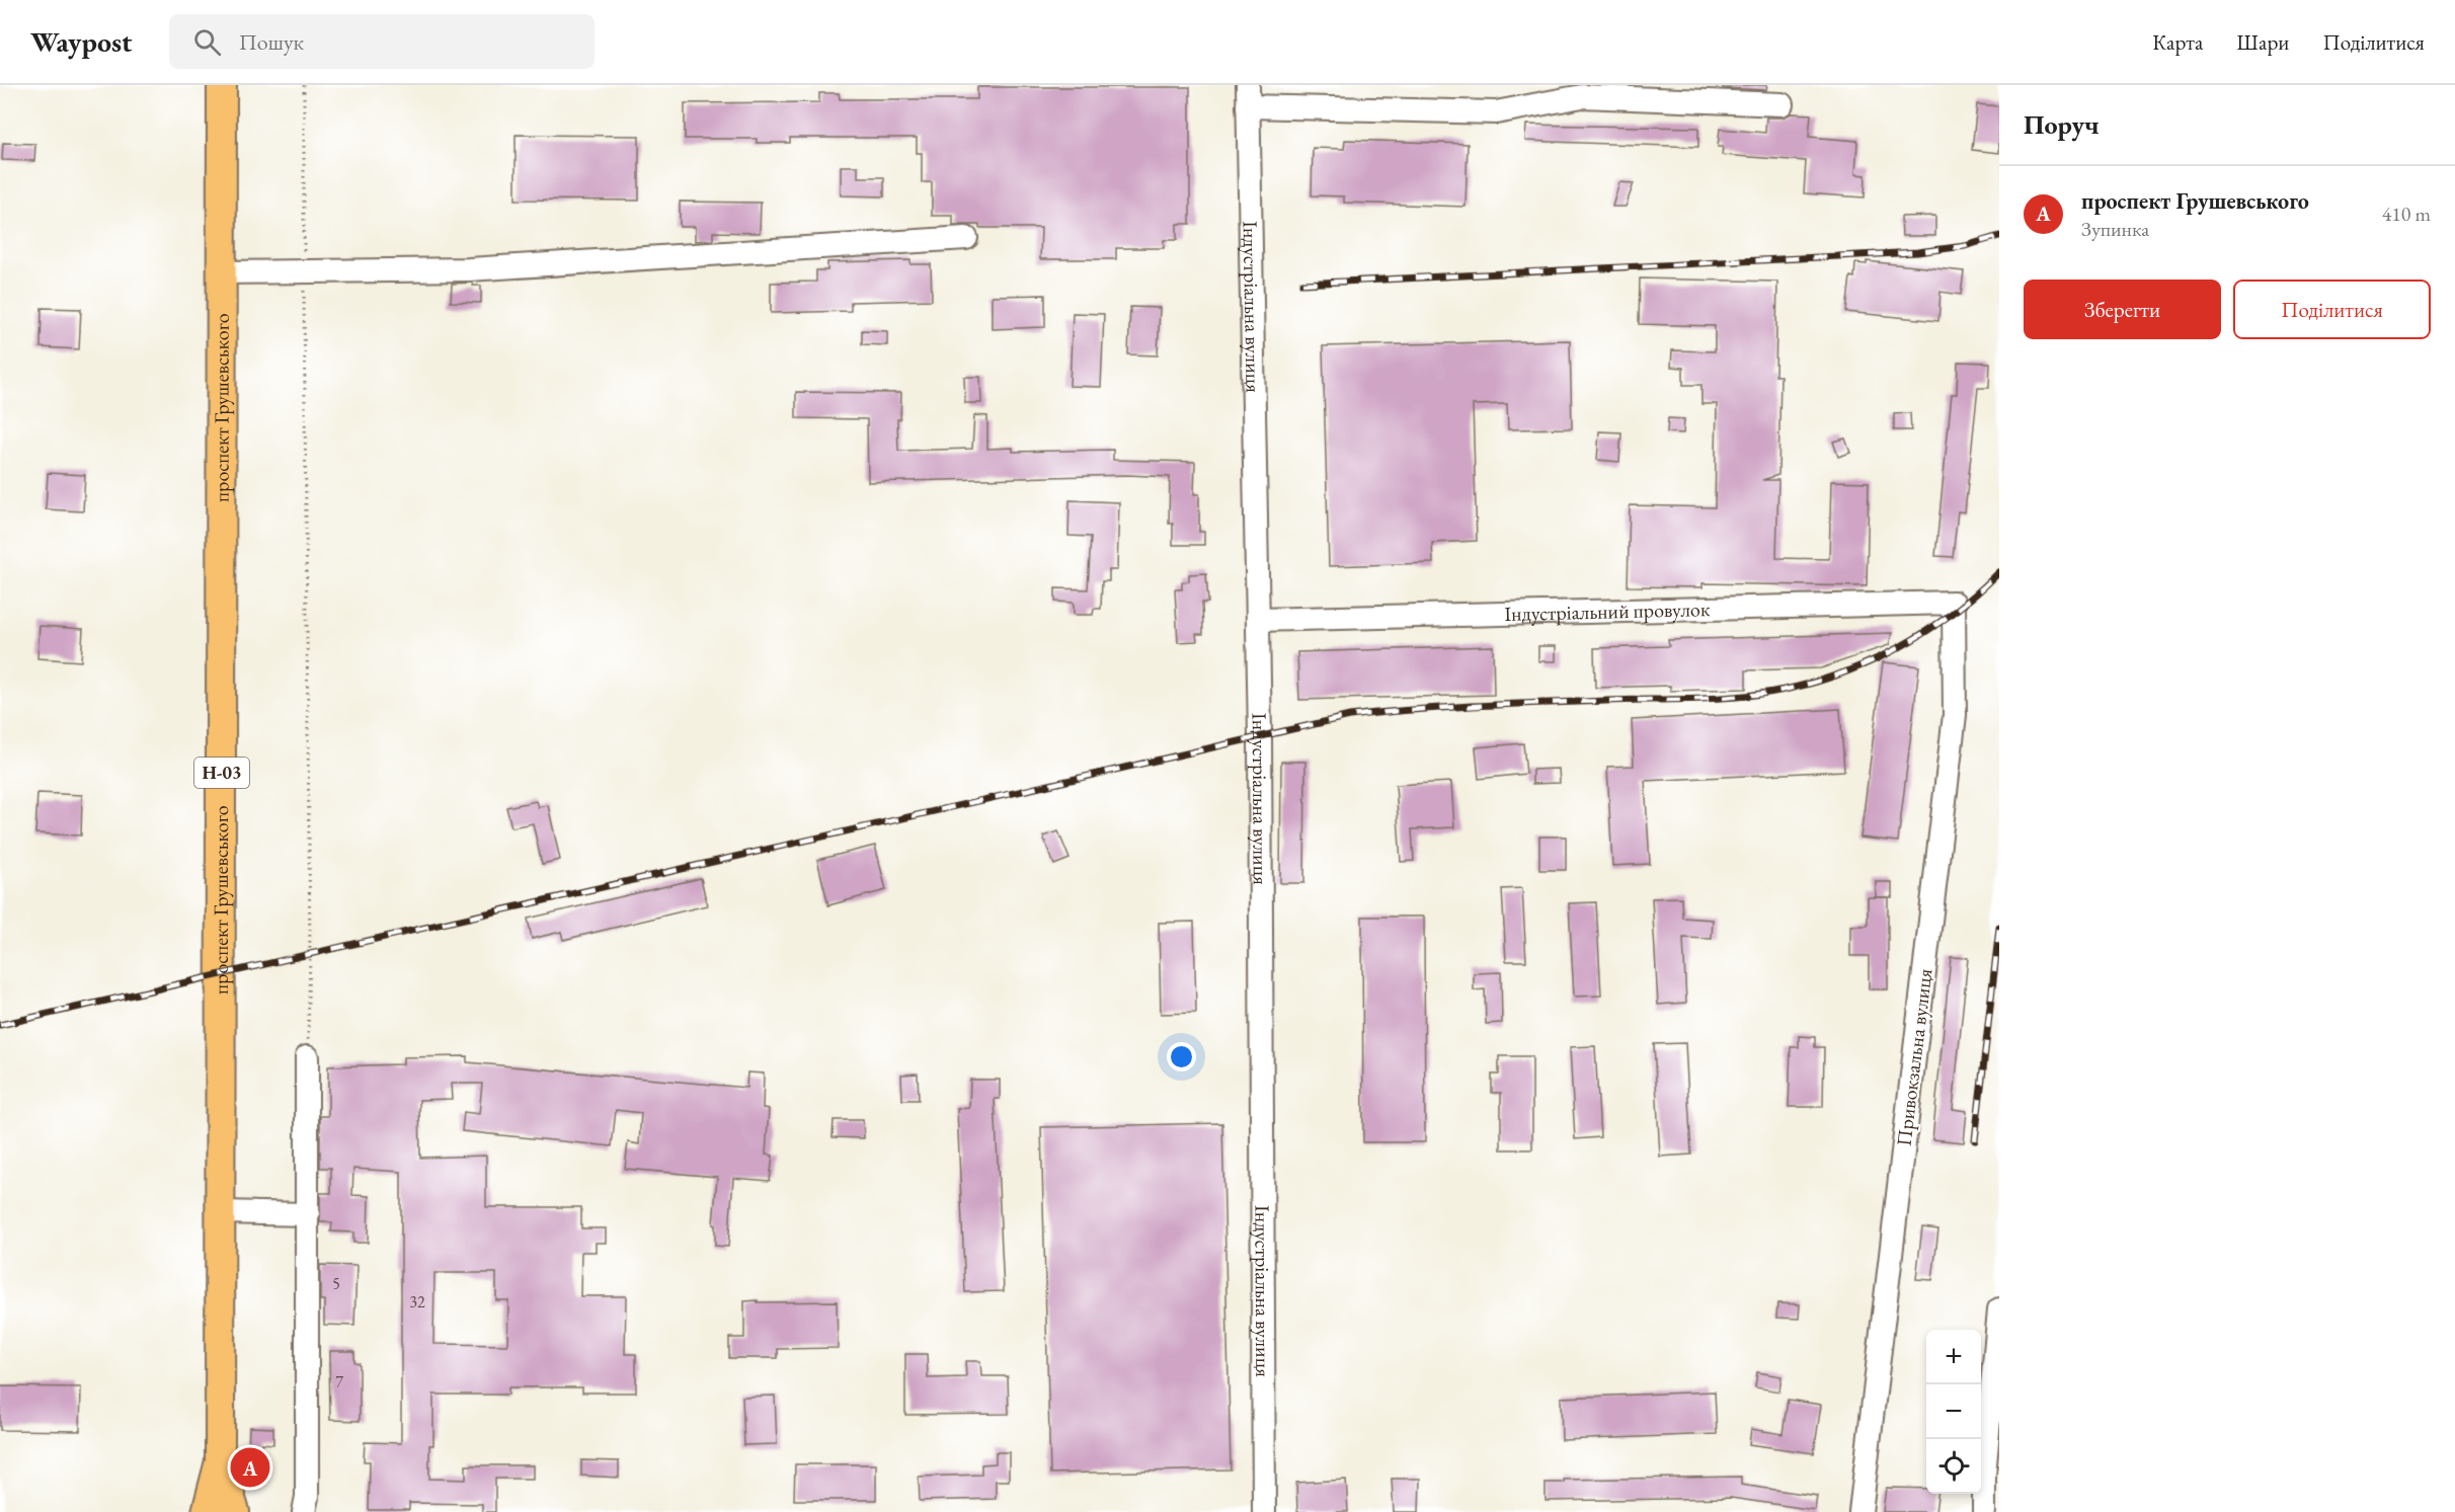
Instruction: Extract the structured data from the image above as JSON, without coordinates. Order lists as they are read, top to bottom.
{
  "streets": {
    "main road": ["проспект Грушевського", "Н-03"],
    "street": ["Індустріальна вулиця", "Індустріальний провулок", "Привокзальна вулиця"]
  },
  "crossings": [
    ["Індустріальна вулиця", "Індустріальний провулок"],
    ["Індустріальний провулок", "Привокзальна вулиця"]
  ],
  "house_numbers": ["5", "32", "7"],
  "page": {
    "header": "Waypost",
    "search": "Пошук",
    "nav": ["Карта", "Шари", "Поділитися"],
    "heading": "Поруч",
    "list": [
      {
        "mark": "A",
        "name": "проспект Грушевського",
        "note": "Зупинка",
        "value": "410 m"
      }
    ],
    "buttons": ["Зберегти", "Поділитися"],
    "map_buttons": ["+", "−"],
    "pins": "A"
  }
}
